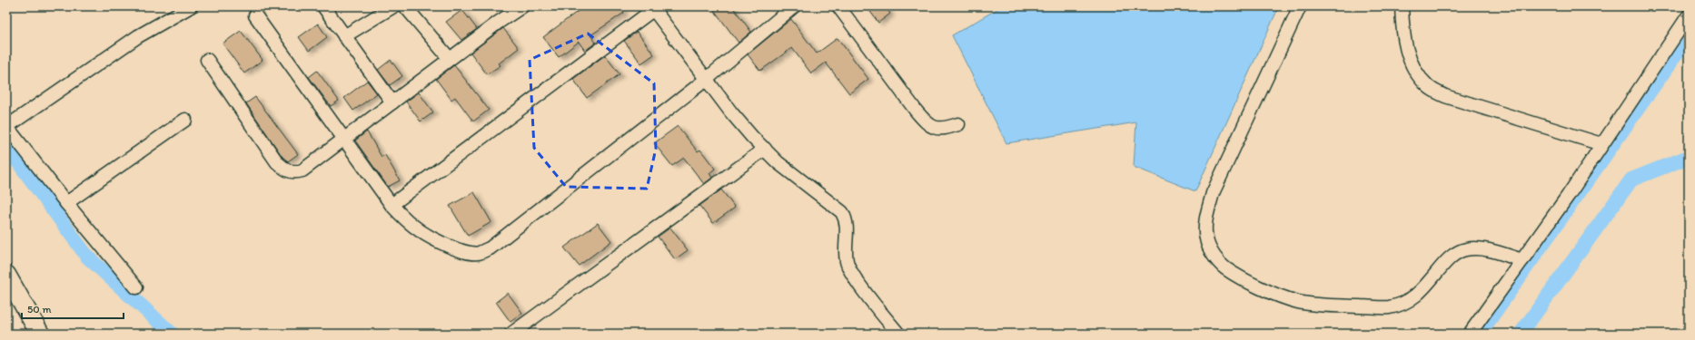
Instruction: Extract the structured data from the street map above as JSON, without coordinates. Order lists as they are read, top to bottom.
{
  "scale_bar": "50 m"
}
